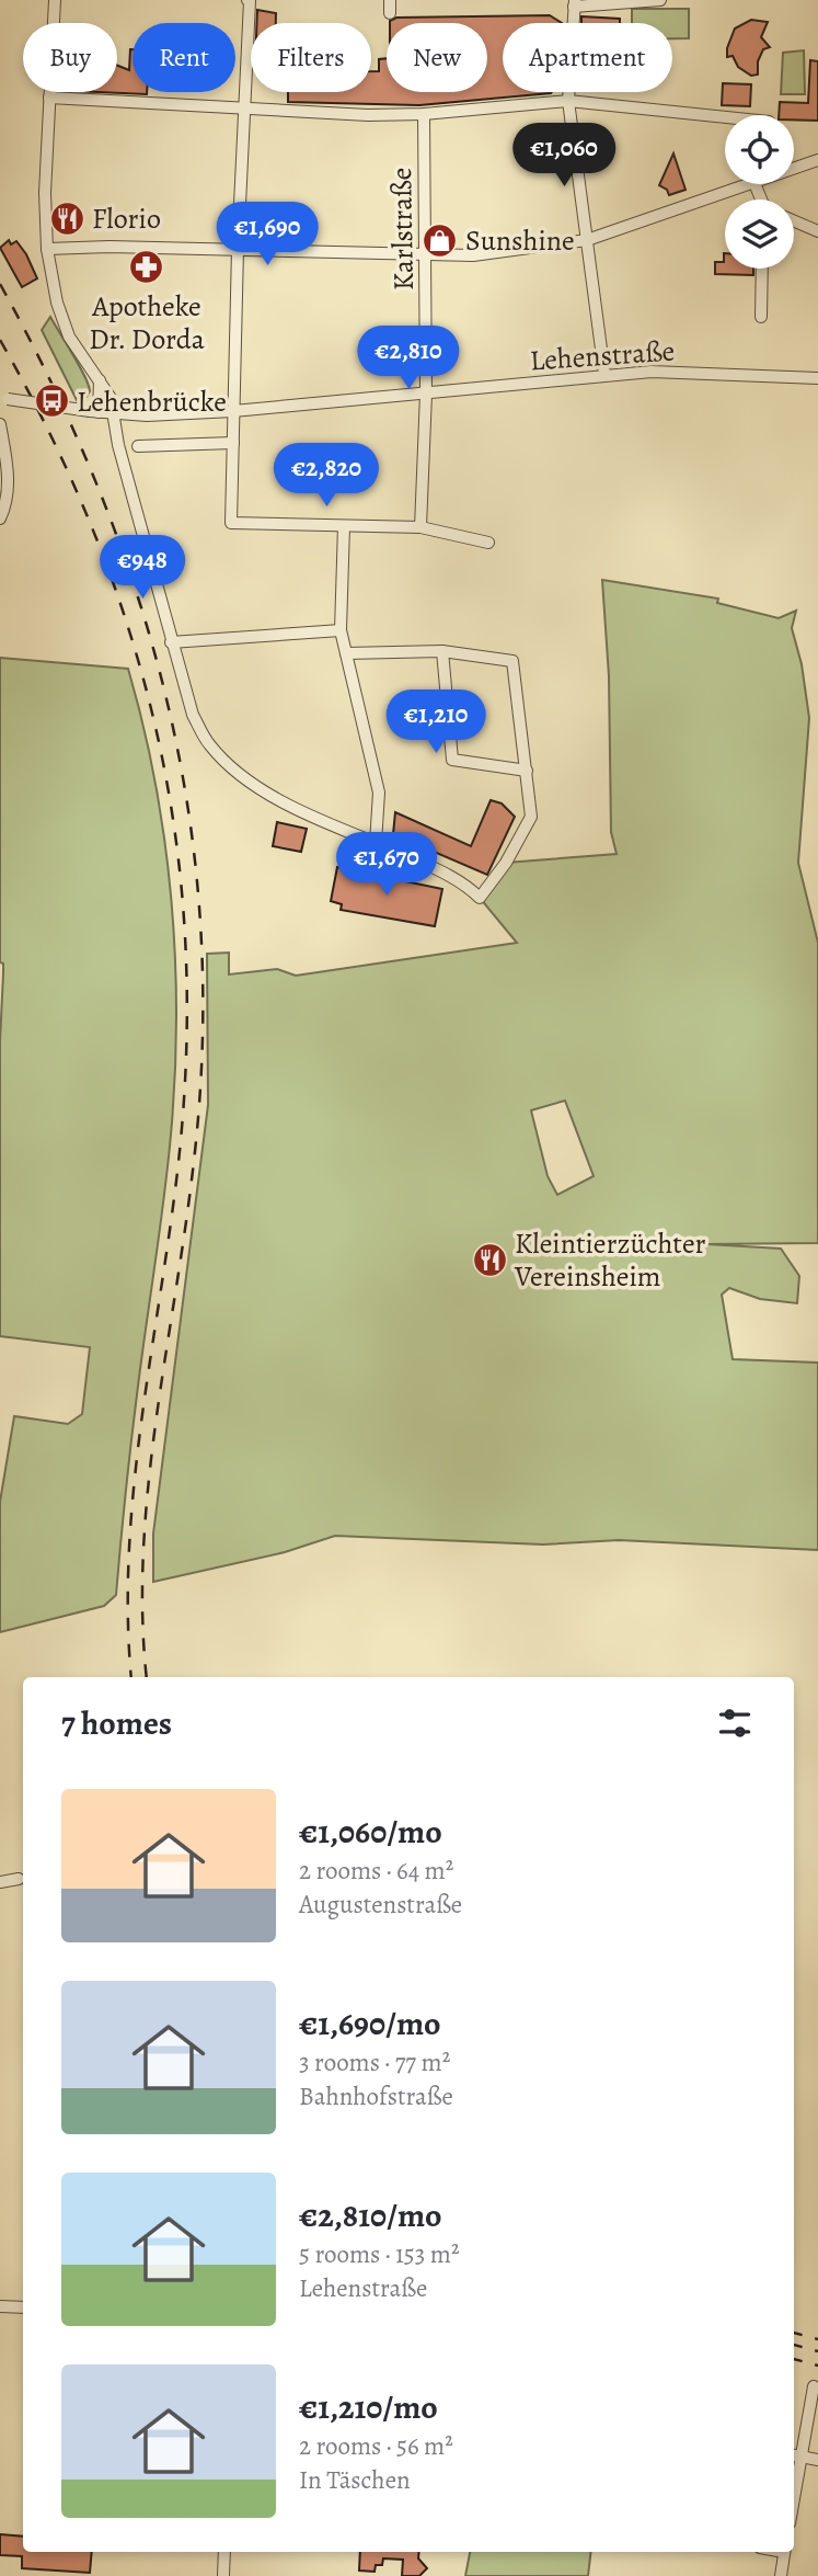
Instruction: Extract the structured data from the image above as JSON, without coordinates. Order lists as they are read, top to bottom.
{
  "streets": {
    "street": ["Karlstraße", "Lehenstraße"]
  },
  "crossings": [
    ["Karlstraße", "Lehenstraße"]
  ],
  "places": {
    "restaurant": ["Florio", "Kleintierzüchter Vereinsheim"],
    "shop": ["Sunshine"],
    "pharmacy": ["Apotheke Dr. Dorda"],
    "bus stop": ["Lehenbrücke"]
  },
  "page": {
    "chip": [
      "Buy",
      "Rent",
      "Filters",
      "New",
      "Apartment"
    ],
    "price": [
      "€1,060",
      "€1,690",
      "€2,810",
      "€2,820",
      "€948",
      "€1,210",
      "€1,670"
    ],
    "heading": "7 homes",
    "list": [
      {
        "name": "€1,060/mo",
        "note": "2 rooms · 64 m² · Augustenstraße"
      },
      {
        "name": "€1,690/mo",
        "note": "3 rooms · 77 m² · Bahnhofstraße"
      },
      {
        "name": "€2,810/mo",
        "note": "5 rooms · 153 m² · Lehenstraße"
      },
      {
        "name": "€1,210/mo",
        "note": "2 rooms · 56 m² · In Täschen"
      }
    ]
  }
}
